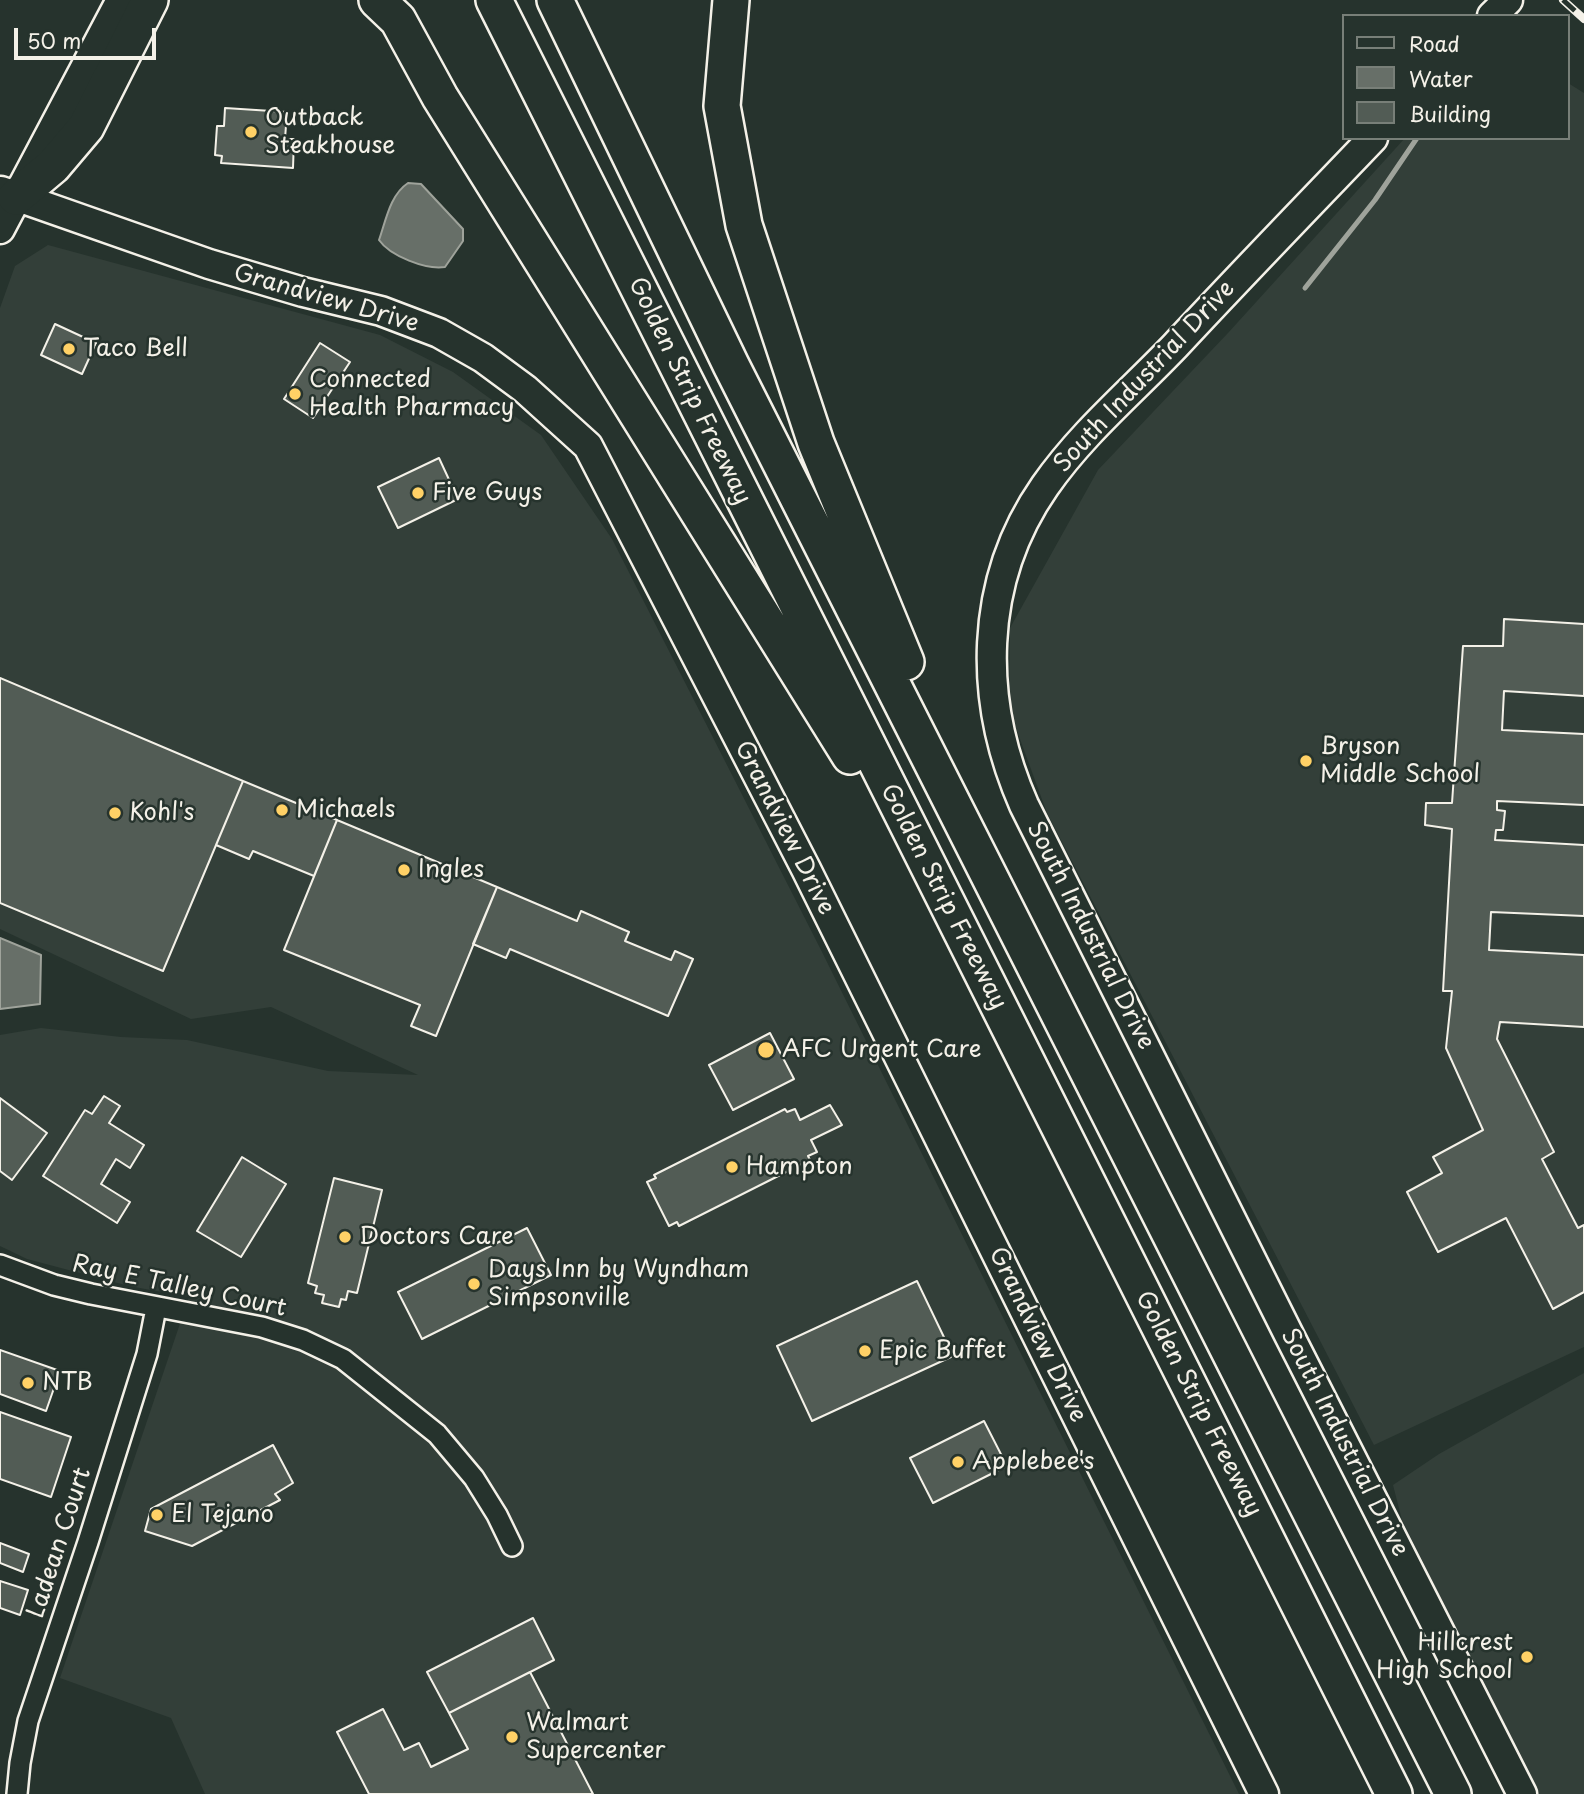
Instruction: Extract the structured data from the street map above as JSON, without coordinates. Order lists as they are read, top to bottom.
{
  "streets": {
    "highway": ["Golden Strip Freeway"],
    "main road": ["Grandview Drive", "South Industrial Drive"],
    "street": ["Ray E Talley Court", "Ladean Court"]
  },
  "crossings": [
    ["Ray E Talley Court", "Ladean Court"]
  ],
  "places": [
    "Outback Steakhouse",
    "Taco Bell",
    "Connected Health Pharmacy",
    "Five Guys",
    "Bryson Middle School",
    "Michaels",
    "Kohl's",
    "Ingles",
    "AFC Urgent Care",
    "Hampton",
    "Doctors Care",
    "Days Inn by Wyndham Simpsonville",
    "Epic Buffet",
    "NTB",
    "Applebee's",
    "El Tejano",
    "Hillcrest High School",
    "Walmart Supercenter"
  ],
  "legend": ["Road", "Water", "Building"],
  "scale_bar": "50 m"
}
